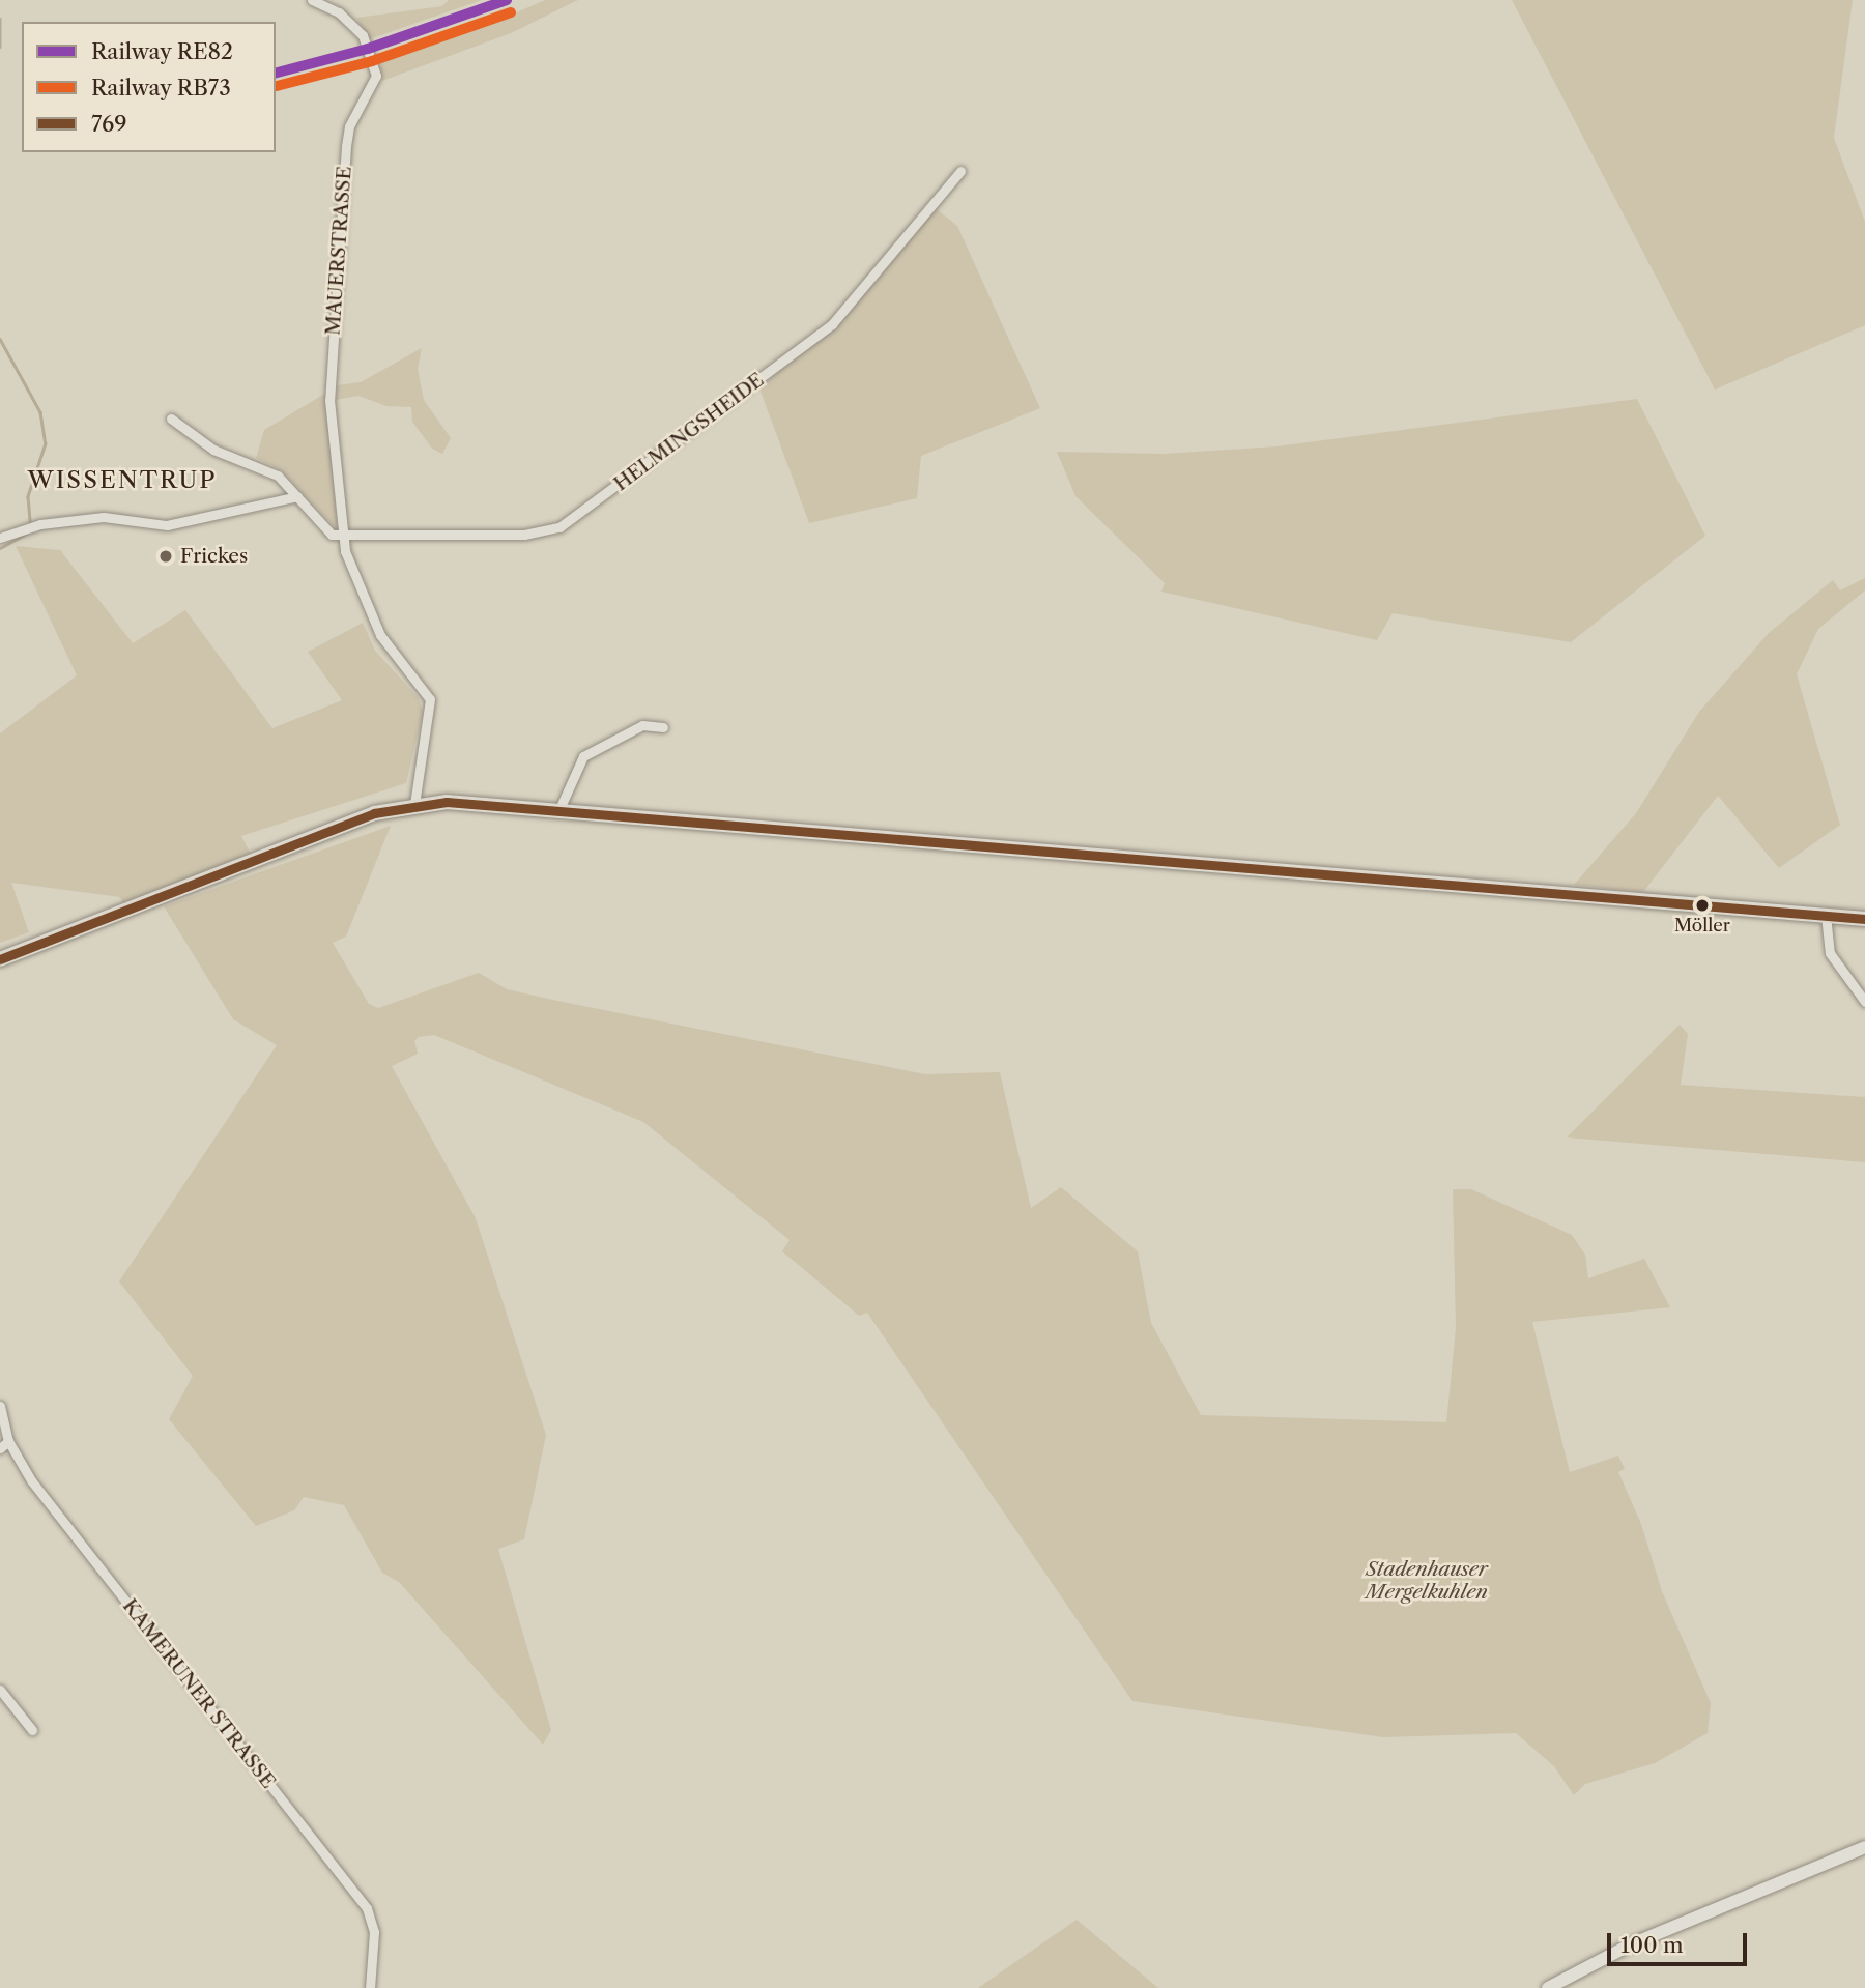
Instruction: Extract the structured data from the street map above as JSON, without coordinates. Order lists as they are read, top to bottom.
{
  "streets": {
    "street": ["MAUERSTRASSE", "HELMINGSHEIDE", "KAMERUNER STRASSE"]
  },
  "crossings": [
    ["MAUERSTRASSE", "HELMINGSHEIDE"]
  ],
  "districts": ["WISSENTRUP"],
  "parks": ["Stadenhauser Mergelkuhlen"],
  "places": ["Frickes", "Möller"],
  "lines": ["rail line RE82", "rail line RB73", "transit line 769"],
  "legend": ["Railway RE82", "Railway RB73", "769"],
  "scale_bar": "100 m"
}
